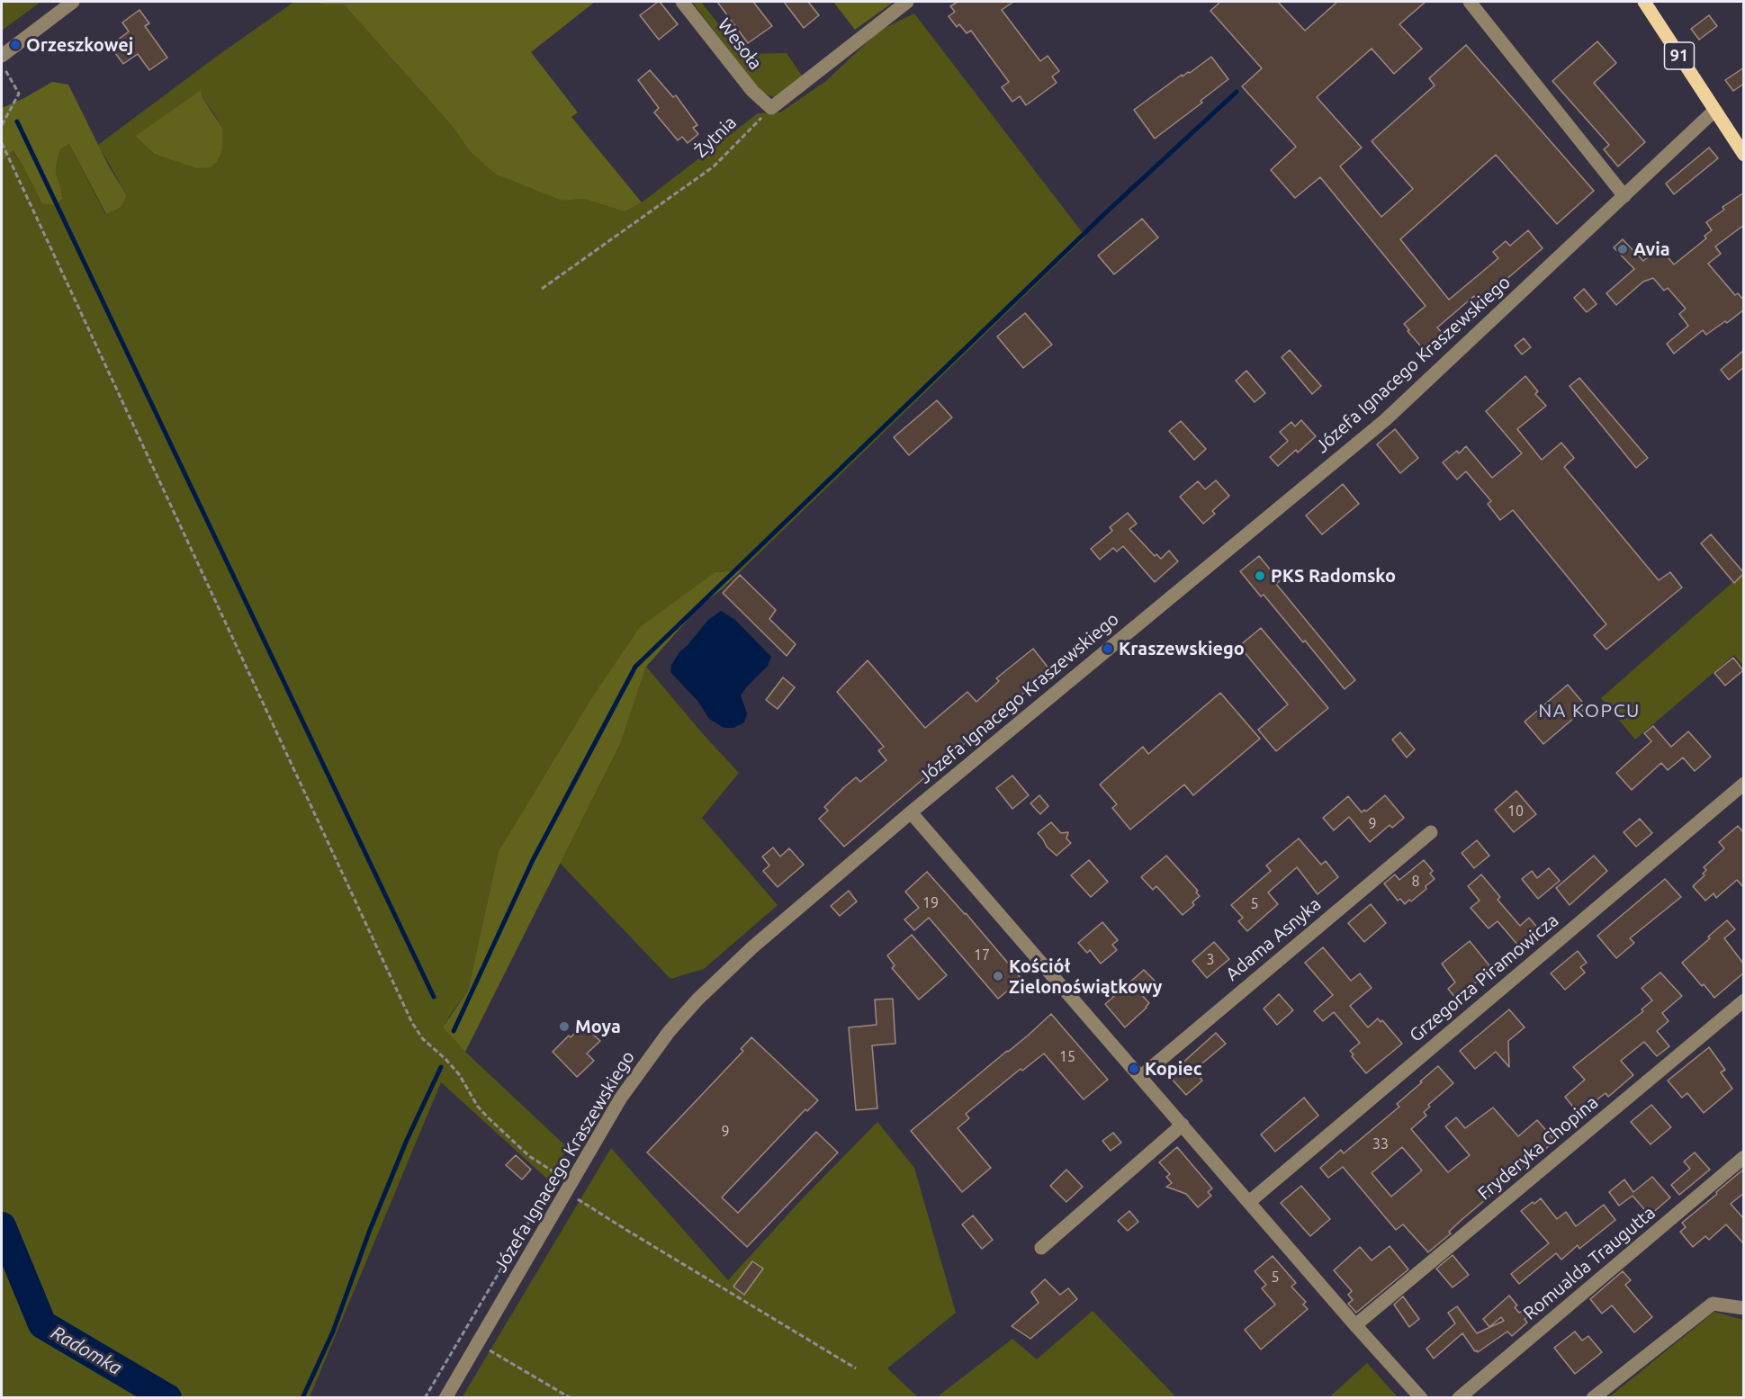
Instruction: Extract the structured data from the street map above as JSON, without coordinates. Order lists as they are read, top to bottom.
{
  "streets": {
    "main road": ["91"],
    "street": [
      "Wesoła",
      "Józefa Ignacego Kraszewskiego",
      "Adama Asnyka",
      "Grzegorza Piramowicza",
      "Fryderyka Chopina",
      "Romualda Traugutta"
    ],
    "path": ["Żytnia"]
  },
  "crossings": [
    ["Wesoła", "Żytnia"],
    ["91", "Józefa Ignacego Kraszewskiego"]
  ],
  "districts": ["NA KOPCU"],
  "water": ["Radomka"],
  "places": [
    "Orzeszkowej",
    "Avia",
    "PKS Radomsko",
    "Kraszewskiego",
    "Kościół Zielonoświątkowy",
    "Moya",
    "Kopiec"
  ],
  "house_numbers": [
    "10",
    "9",
    "8",
    "19",
    "5",
    "17",
    "3",
    "15",
    "9",
    "33",
    "5"
  ]
}
